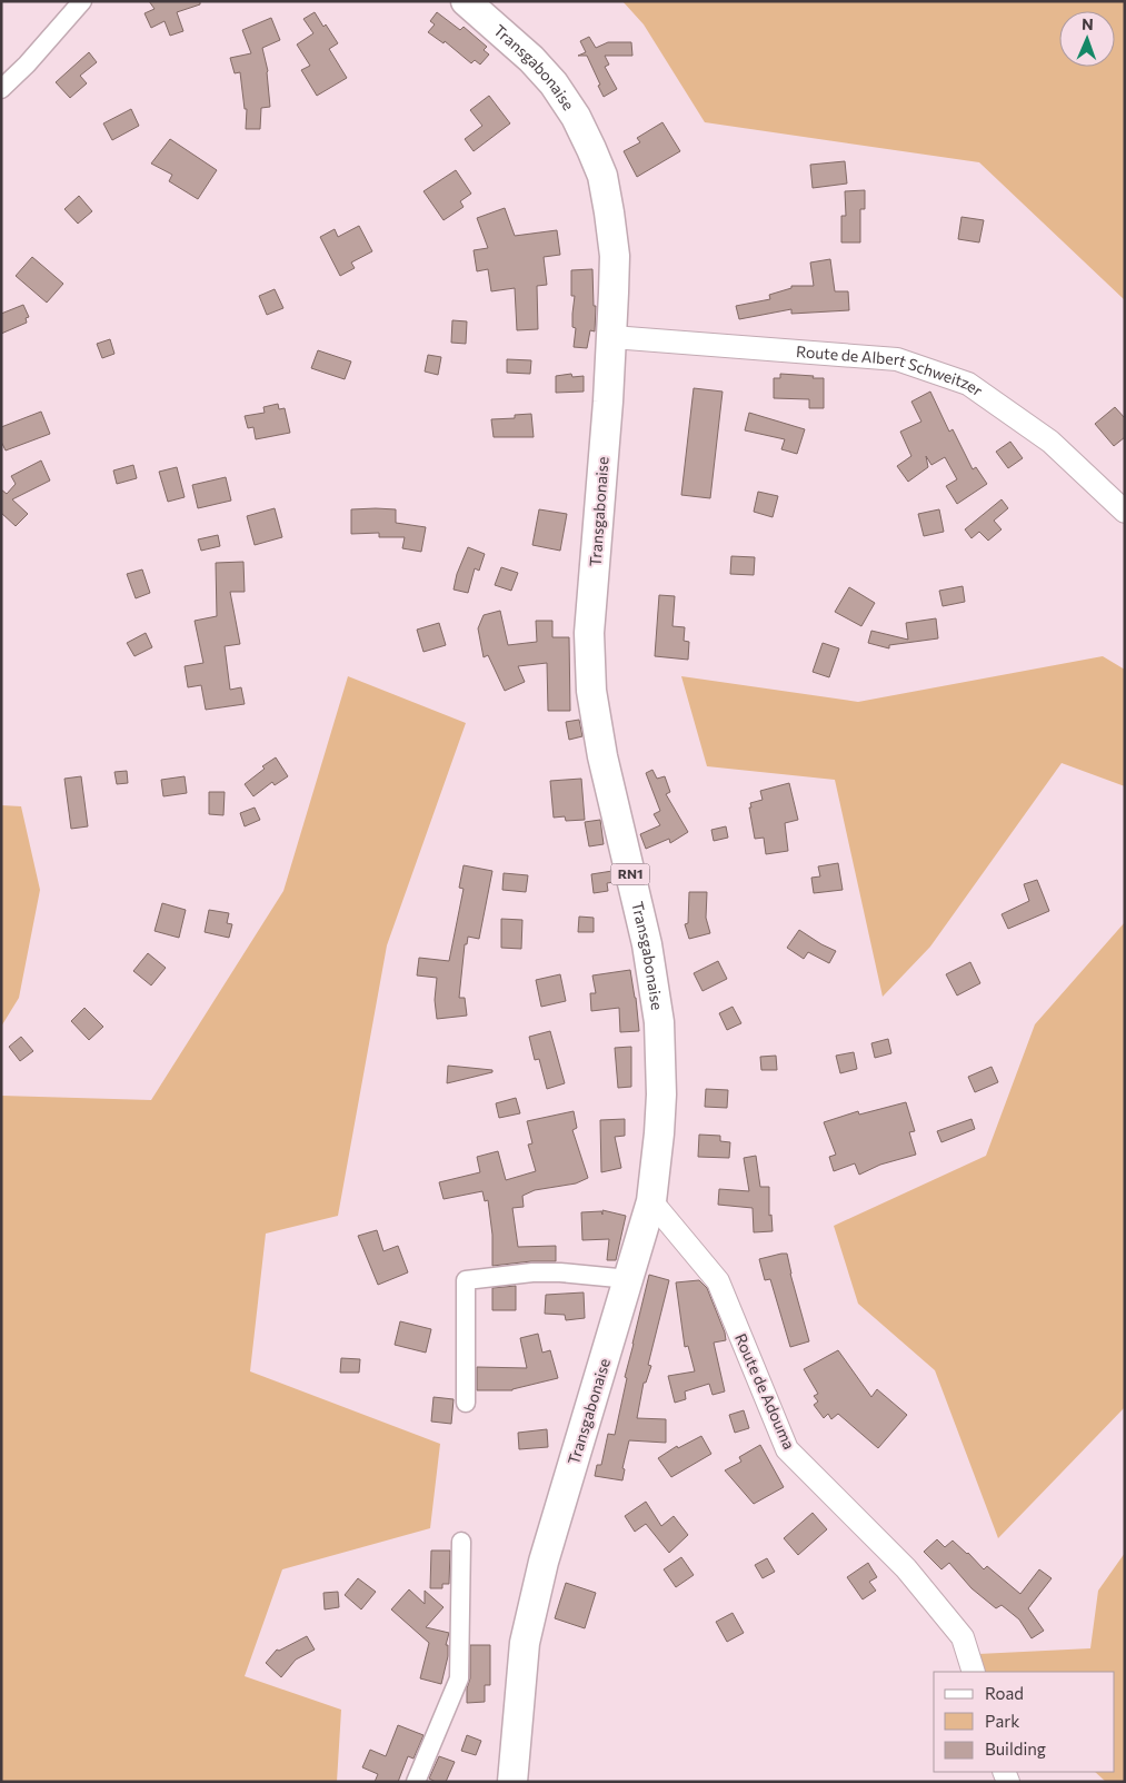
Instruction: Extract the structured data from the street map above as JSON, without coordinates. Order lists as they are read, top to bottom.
{
  "streets": {
    "highway": ["Transgabonaise", "RN1"],
    "street": ["Route de Albert Schweitzer", "Route de Adouma"]
  },
  "crossings": [
    ["Transgabonaise", "Route de Albert Schweitzer"],
    ["Transgabonaise", "Route de Adouma"]
  ],
  "legend": ["Road", "Park", "Building"],
  "north": "top"
}
